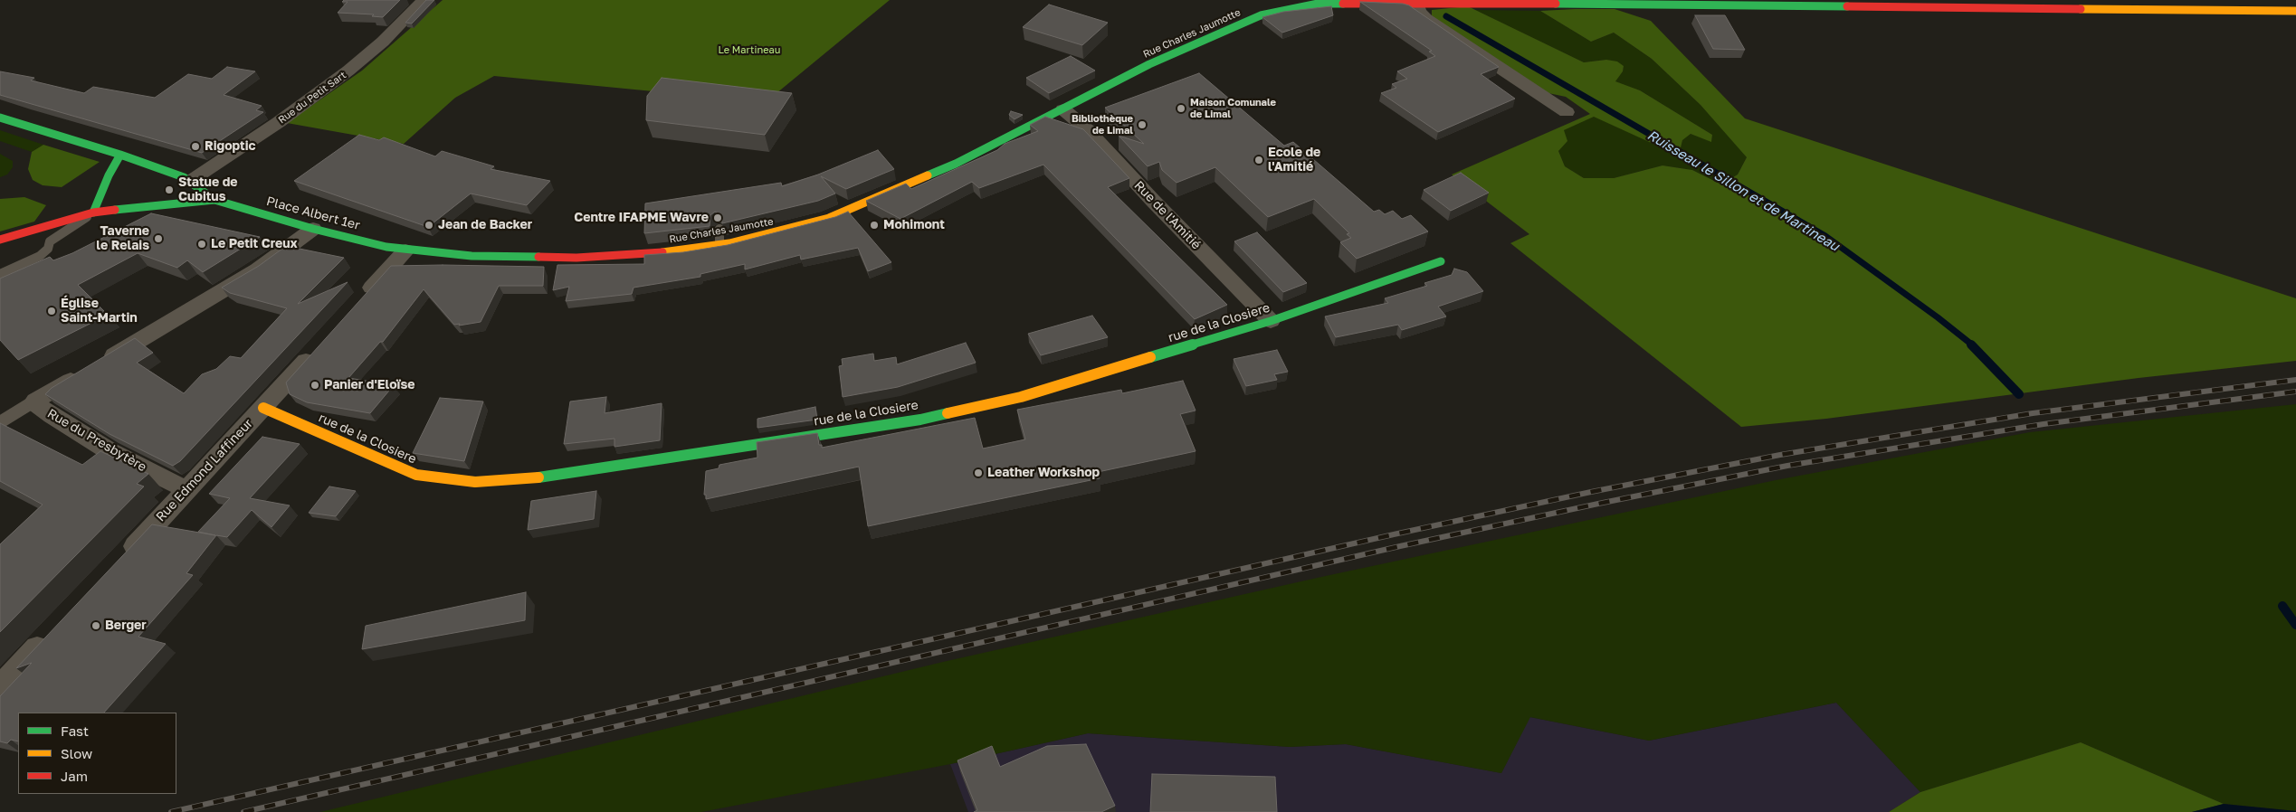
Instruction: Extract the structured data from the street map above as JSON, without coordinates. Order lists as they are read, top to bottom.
{
  "streets": {
    "main road": ["Rue Charles Jaumotte", "Place Albert 1er", "rue de la Closiere"],
    "street": [
      "Rue du Petit Sart",
      "Rue de l'Amitié",
      "Rue du Presbytère",
      "Rue Edmond Laffineur"
    ]
  },
  "crossings": [
    ["Rue Charles Jaumotte", "Place Albert 1er"],
    ["Rue Charles Jaumotte", "Rue de l'Amitié"],
    ["Rue du Petit Sart", "Place Albert 1er"],
    ["Place Albert 1er", "Rue du Presbytère"],
    ["Rue de l'Amitié", "rue de la Closiere"],
    ["rue de la Closiere", "Rue Edmond Laffineur"],
    ["Rue du Presbytère", "Rue Edmond Laffineur"]
  ],
  "water": ["Ruisseau le Sillon et de Martineau"],
  "parks": ["Le Martineau"],
  "places": [
    "Maison Comunale de Limal",
    "Bibliothèque de Limal",
    "Rigoptic",
    "Ecole de l'Amitié",
    "Statue de Cubitus",
    "Centre IFAPME Wavre",
    "Jean de Backer",
    "Mohimont",
    "Taverne le Relais",
    "Le Petit Creux",
    "Église Saint-Martin",
    "Panier d'Eloïse",
    "Leather Workshop",
    "Berger"
  ],
  "legend": ["Fast", "Slow", "Jam"]
}
